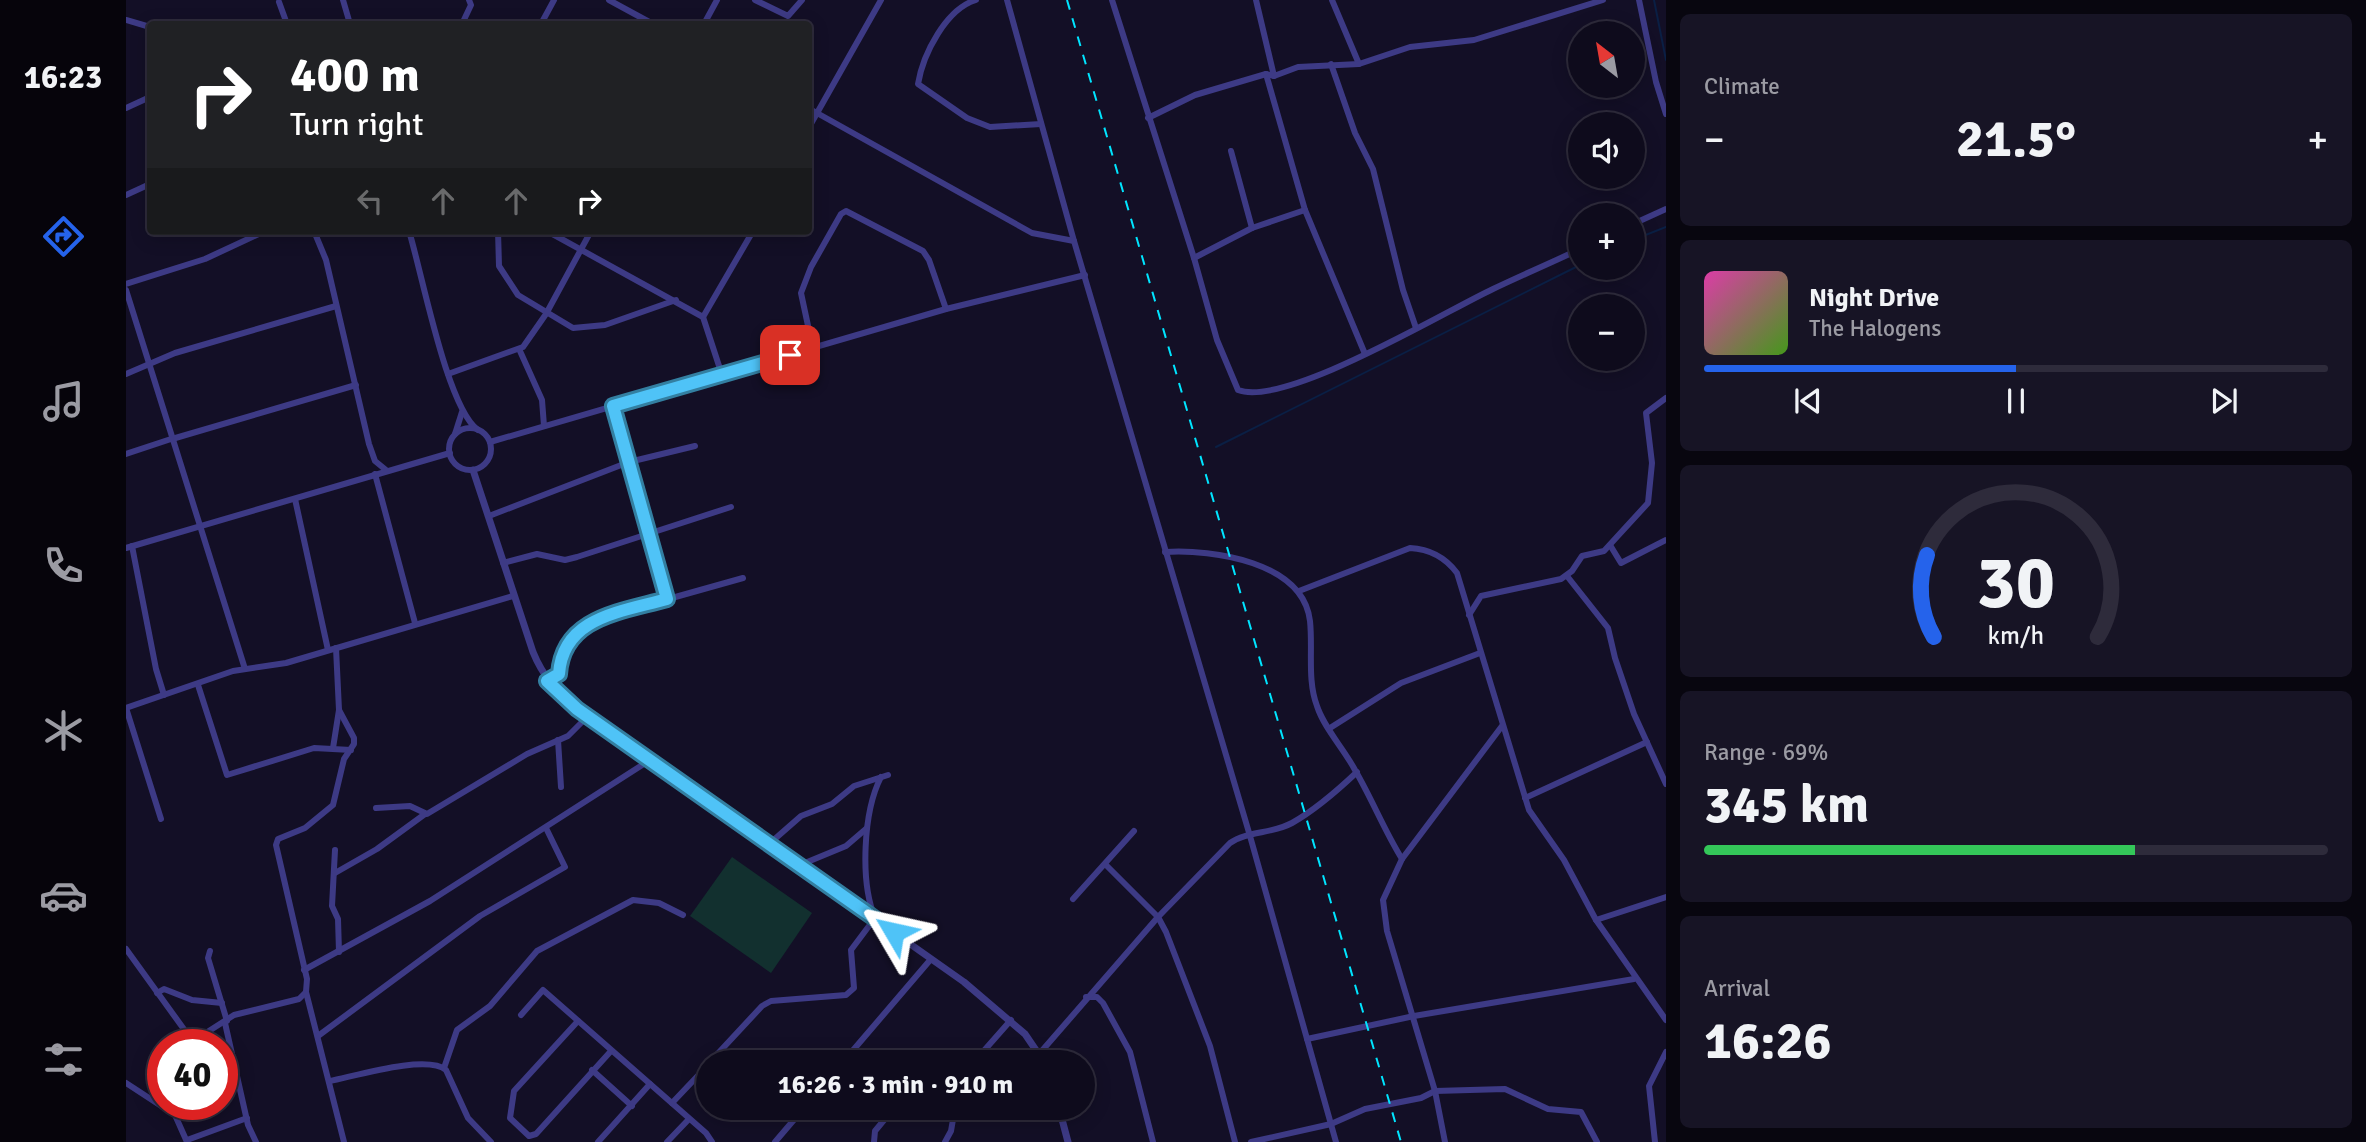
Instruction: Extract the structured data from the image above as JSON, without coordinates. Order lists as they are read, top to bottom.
{
  "north": "top left",
  "page": {
    "tabs": "16:23",
    "tile": [
      "Climate",
      ["Range · 69%", "345 km"],
      ["Arrival", "16:26"]
    ],
    "map_buttons": ["+", "−"],
    "turn": ["400 m", "Turn right"],
    "heat": ["−", "21.5°", "+"],
    "song": ["Night Drive", "The Halogens"],
    "limit": "40",
    "trip": "16:26 · 3 min · 910 m",
    "gauge": ["30", "km/h"]
  }
}
